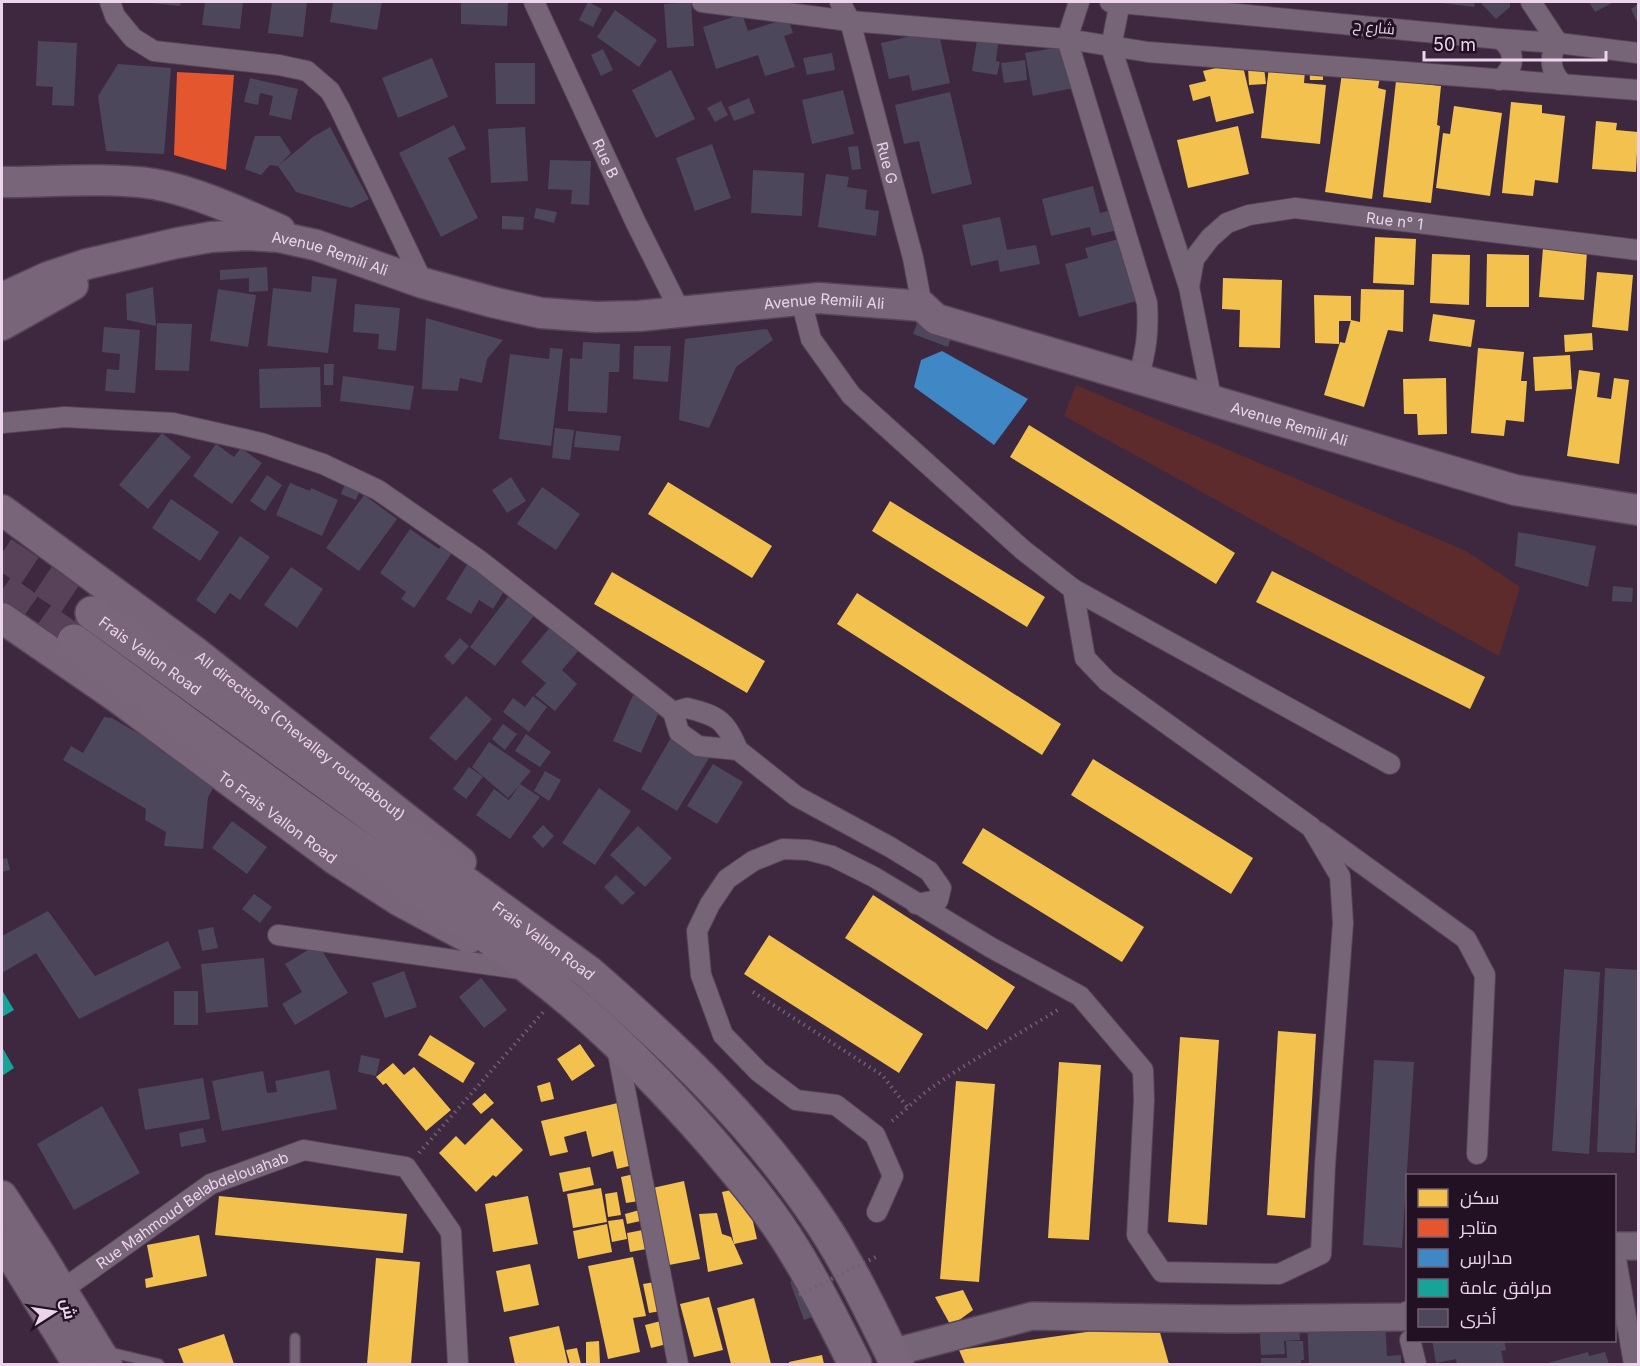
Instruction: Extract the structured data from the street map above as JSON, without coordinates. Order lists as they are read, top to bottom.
{
  "streets": {
    "highway": ["Frais Vallon Road"],
    "main road": ["Avenue Remili Ali", "All directions (Chevalley roundabout)", "To Frais Vallon Road"],
    "street": [
      "شارع ح",
      "Rue B",
      "Rue G",
      "Rue n° 1",
      "Rue Mahmoud Belabdelouahab"
    ]
  },
  "crossings": [
    ["Rue B", "Avenue Remili Ali"],
    ["Rue G", "Avenue Remili Ali"],
    ["Frais Vallon Road", "All directions (Chevalley roundabout)"],
    ["Frais Vallon Road", "To Frais Vallon Road"]
  ],
  "legend": [
    "سكن",
    "متاجر",
    "مدارس",
    "مرافق عامة",
    "أخرى"
  ],
  "scale_bar": "50 m",
  "north": "right"
}
